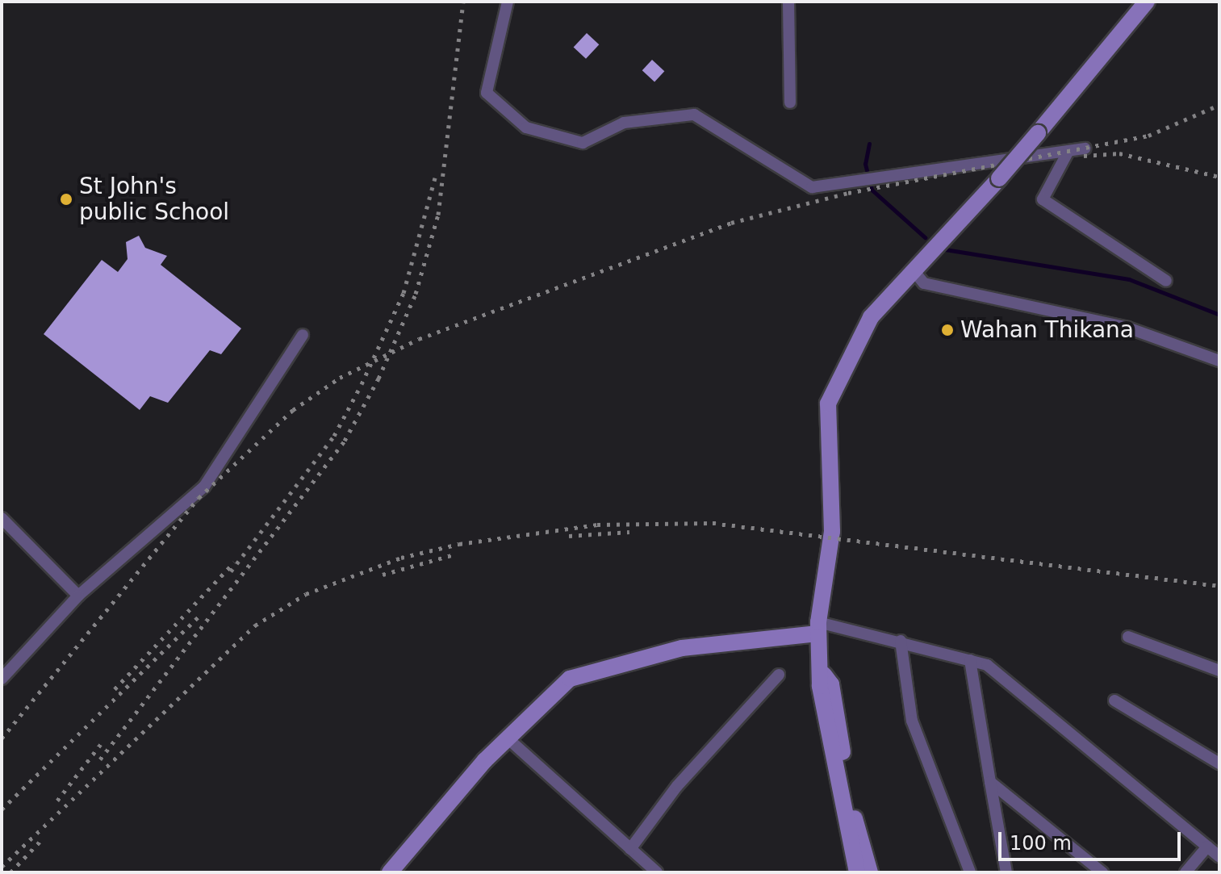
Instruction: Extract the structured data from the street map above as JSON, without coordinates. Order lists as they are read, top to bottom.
{
  "places": ["St John's public School", "Wahan Thikana"],
  "scale_bar": "100 m"
}
